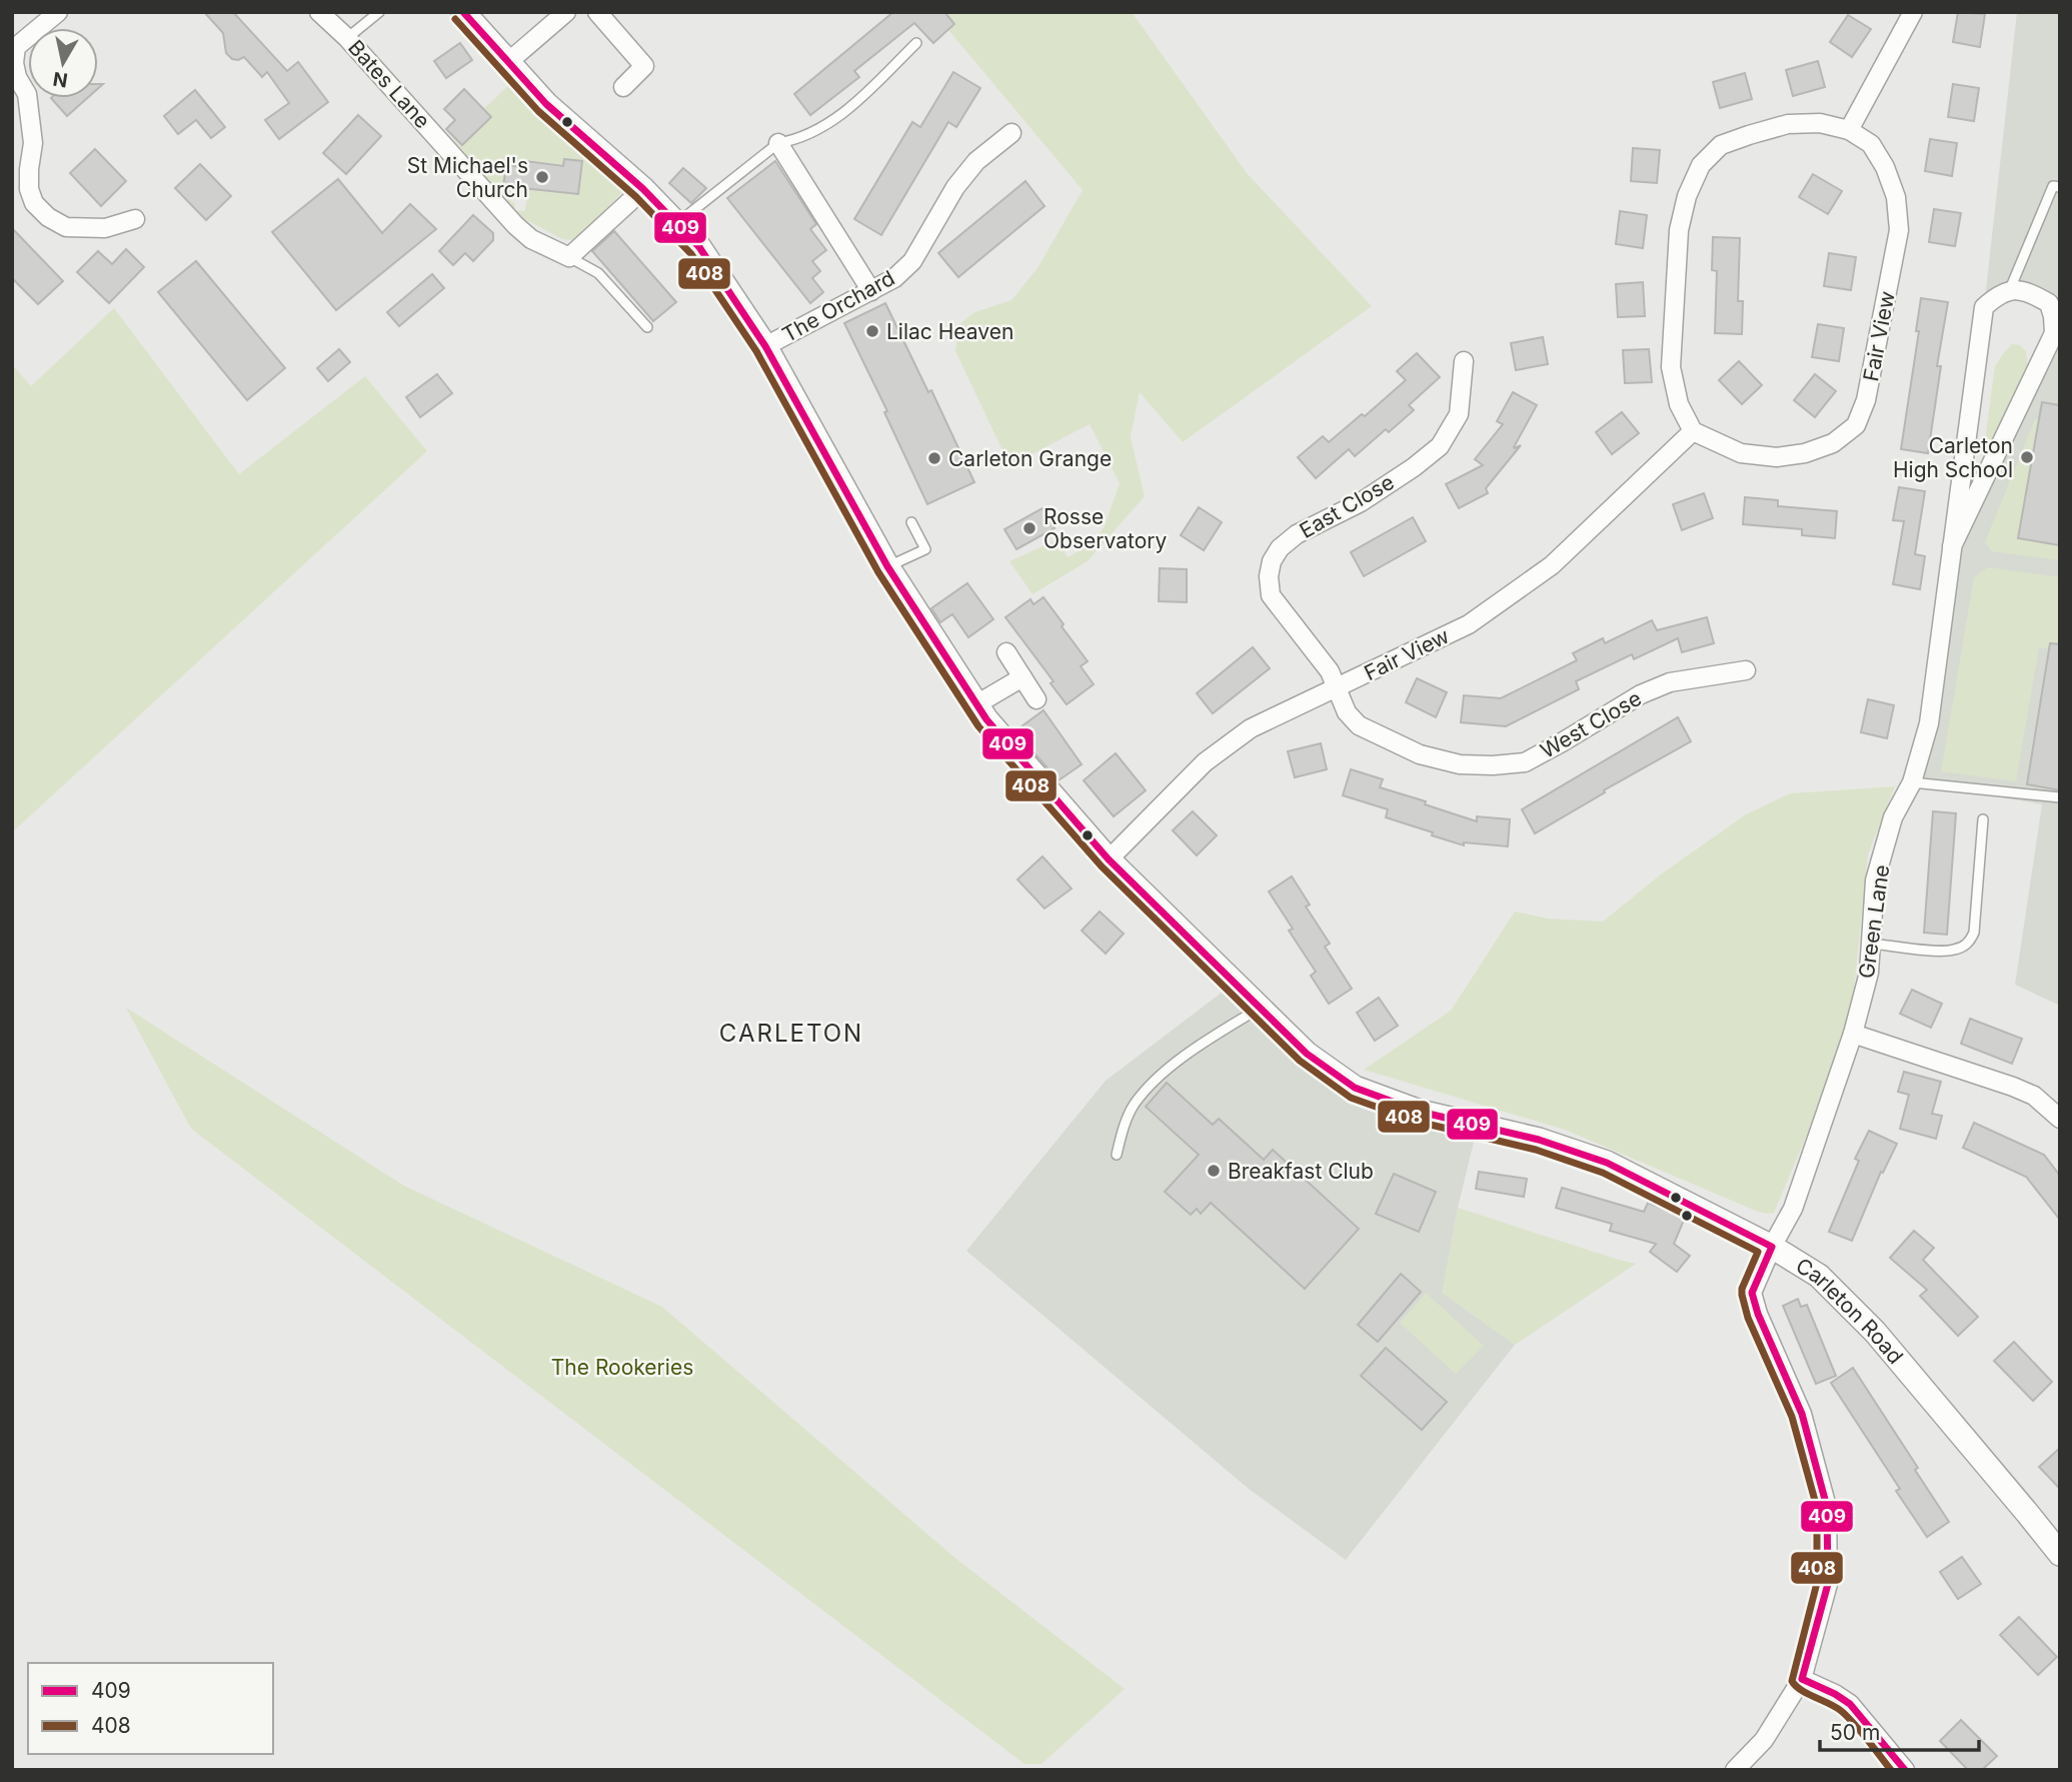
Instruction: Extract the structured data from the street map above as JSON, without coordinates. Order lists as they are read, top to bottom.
{
  "streets": {
    "street": [
      "Bates Lane",
      "The Orchard",
      "Fair View",
      "East Close",
      "West Close",
      "Green Lane",
      "Carleton Road"
    ]
  },
  "crossings": [
    ["The Orchard", "Carleton Road"],
    ["Fair View", "East Close"],
    ["Fair View", "West Close"],
    ["Fair View", "Carleton Road"],
    ["East Close", "West Close"],
    ["Green Lane", "Carleton Road"]
  ],
  "districts": ["CARLETON"],
  "parks": ["The Rookeries"],
  "places": [
    "St Michael's Church",
    "Lilac Heaven",
    "Carleton High School",
    "Carleton Grange",
    "Rosse Observatory",
    "Breakfast Club"
  ],
  "lines": ["transit line 409", "transit line 408"],
  "legend": ["409", "408"],
  "scale_bar": "50 m",
  "north": "bottom"
}
